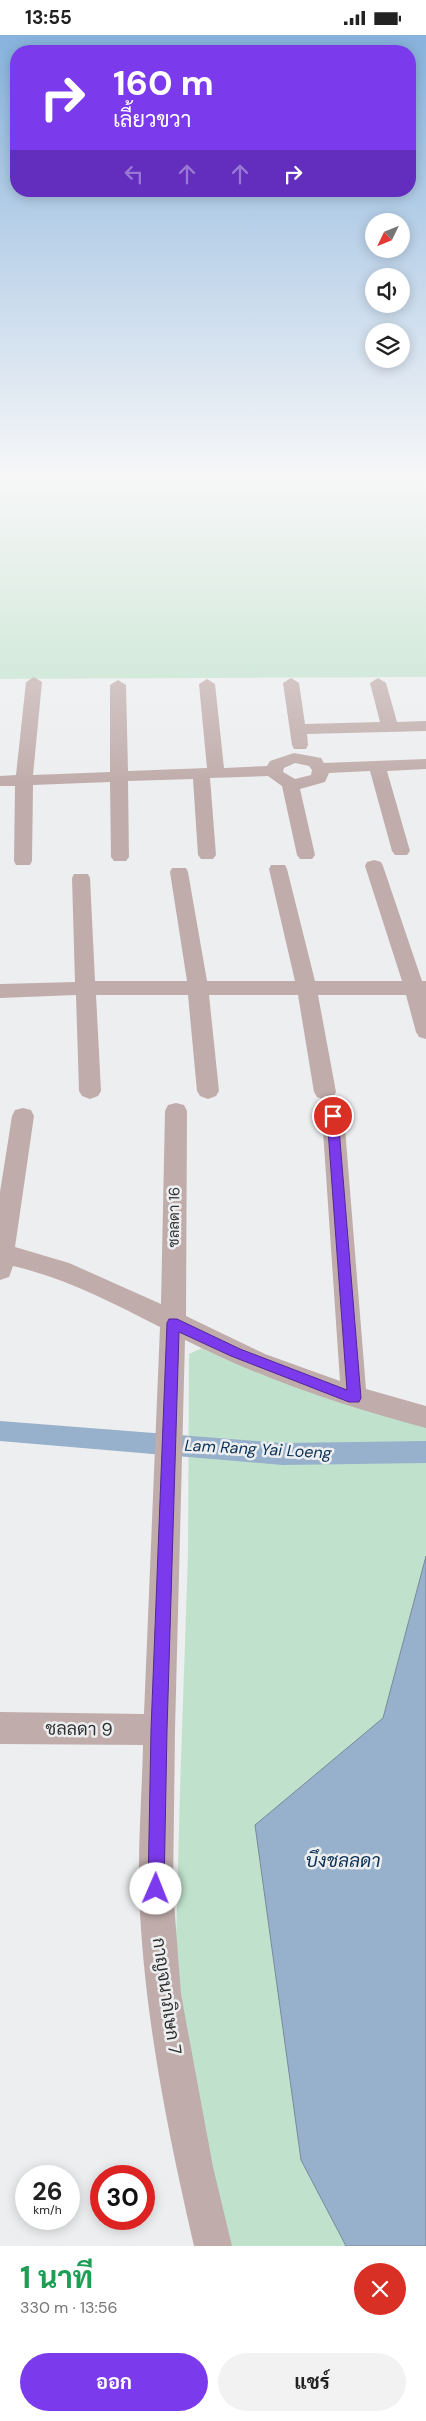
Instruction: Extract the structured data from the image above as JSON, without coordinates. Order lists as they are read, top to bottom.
{
  "streets": {
    "street": ["ชลลดา 16", "ชลลดา 9", "กาญจนาภิเษก 7"]
  },
  "crossings": [
    ["ชลลดา 16", "กาญจนาภิเษก 7"],
    ["ชลลดา 9", "กาญจนาภิเษก 7"]
  ],
  "water": ["Lam Rang Yai Loeng", "บึงชลลดา"],
  "north": "bottom left",
  "page": {
    "status": "13:55",
    "turn": ["160 m", "เลี้ยวขวา"],
    "speed": "26 km/h",
    "limit": "30",
    "heading": ["1 นาที", "330 m · 13:56"],
    "buttons": ["ออก", "แชร์"]
  }
}
